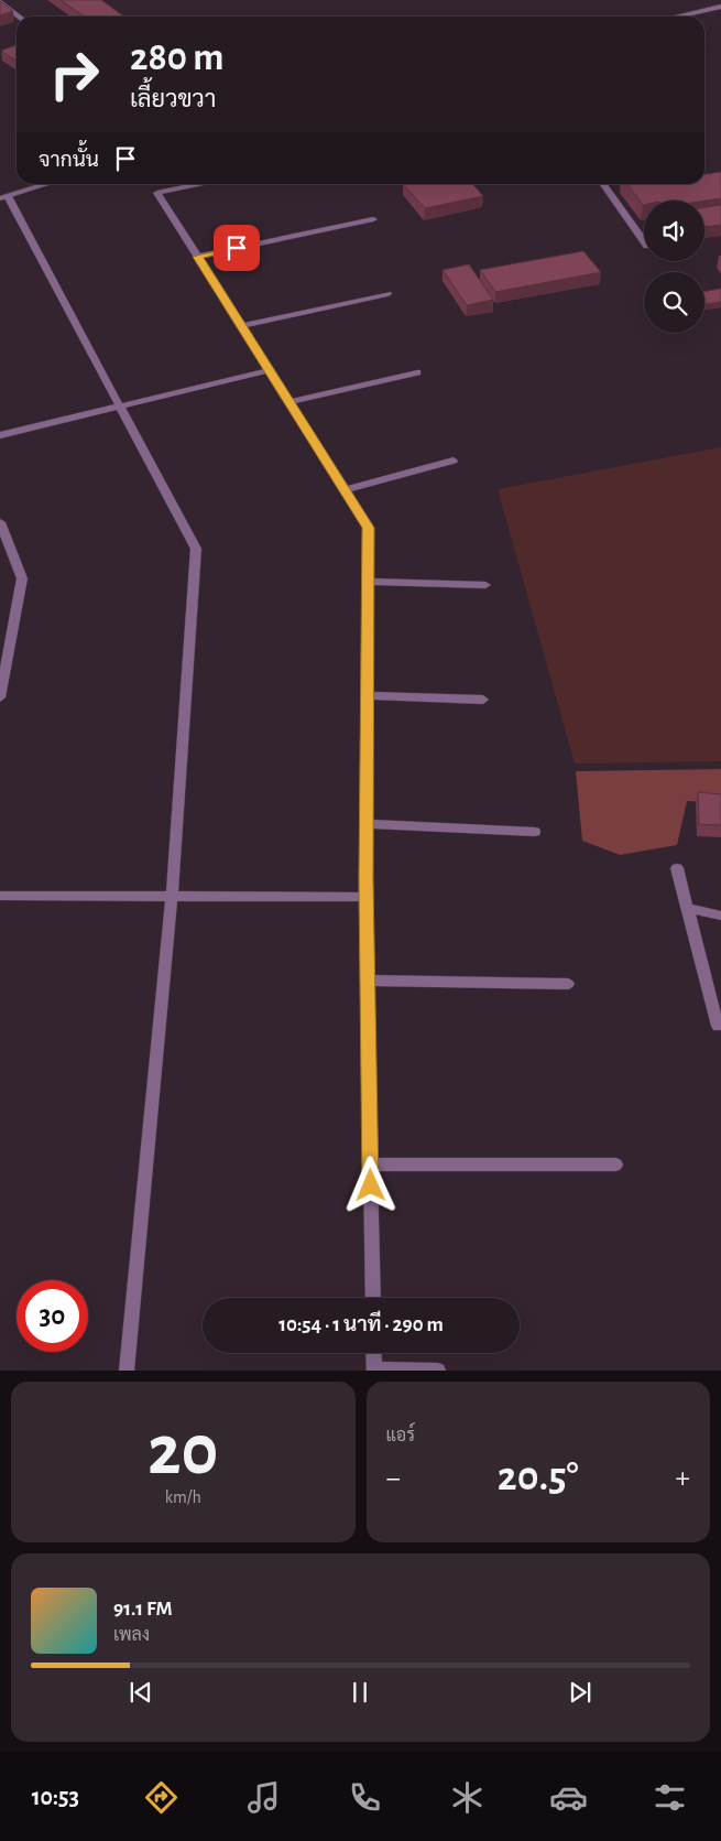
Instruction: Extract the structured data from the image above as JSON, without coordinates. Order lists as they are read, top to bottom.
{
  "page": {
    "turn": ["280 m", "เลี้ยวขวา"],
    "then": "จากนั้น",
    "limit": "30",
    "trip": "10:54 · 1 นาที · 290 m",
    "tile": [
      ["20", "km/h"],
      "แอร์"
    ],
    "heat": ["−", "20.5°", "+"],
    "song": ["91.1 FM", "เพลง"],
    "tabs": "10:53"
  }
}
